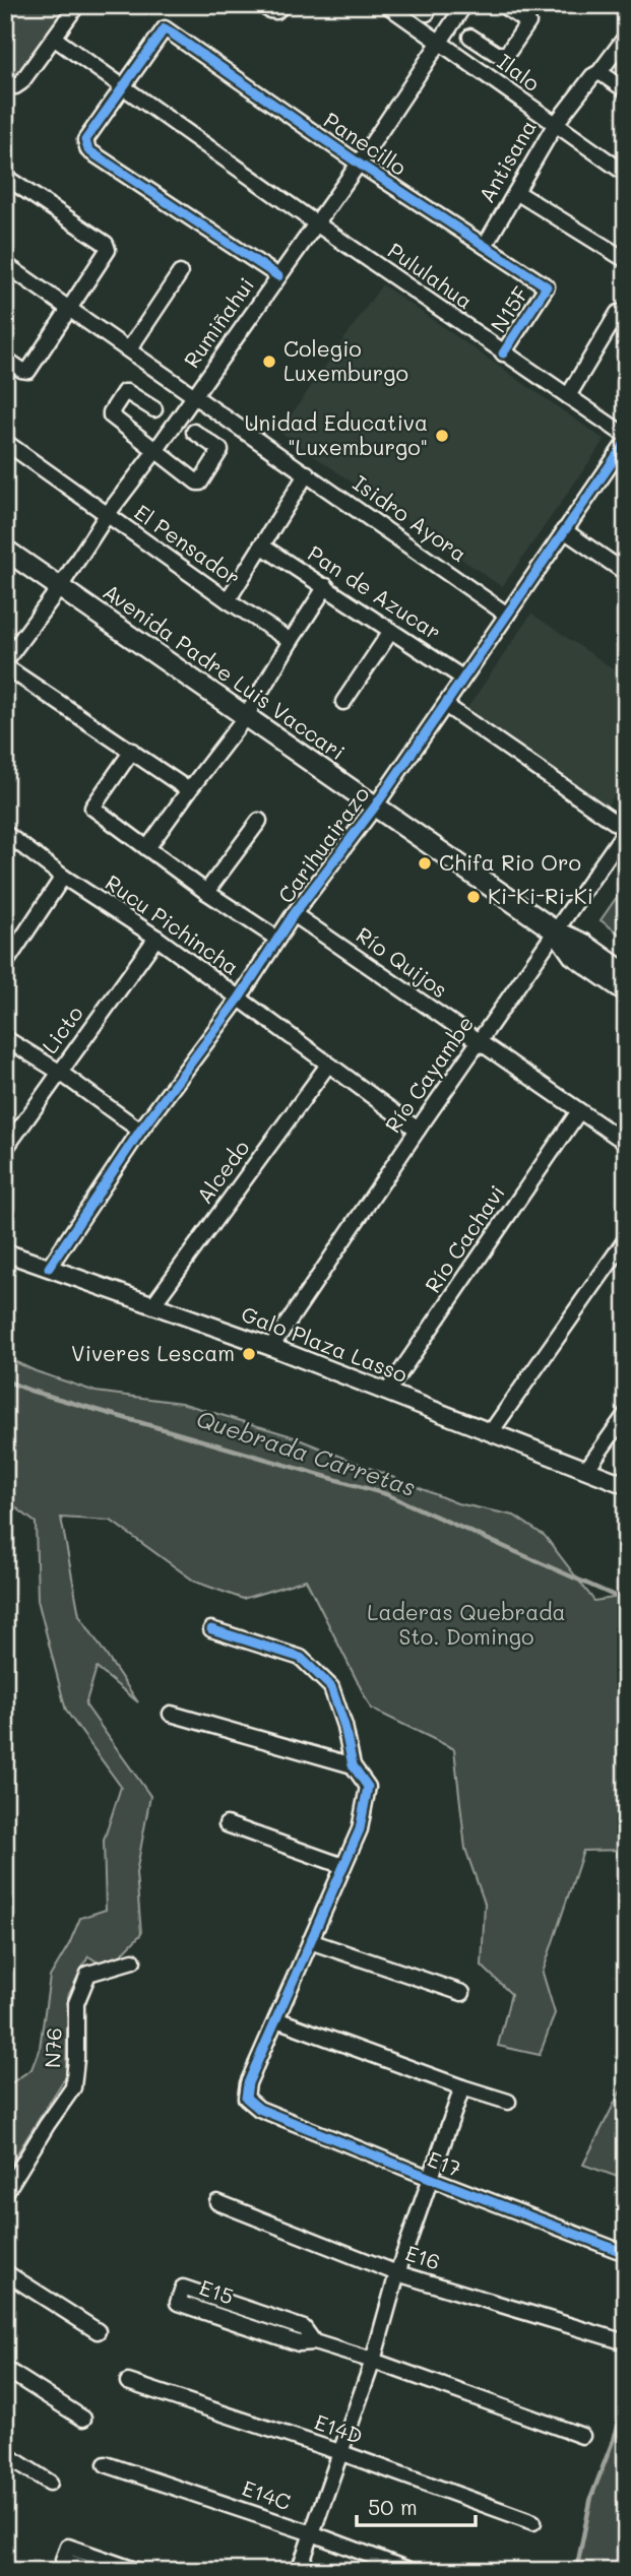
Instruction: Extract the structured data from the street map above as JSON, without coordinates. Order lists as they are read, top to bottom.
{
  "streets": {
    "main road": ["Avenida Padre Luis Vaccari"],
    "street": [
      "Ilalo",
      "Panecillo",
      "Antisana",
      "Pululahua",
      "N15F",
      "Rumiñahui",
      "Isidro Ayora",
      "El Pensador",
      "Pan de Azucar",
      "Carihuairazo",
      "Rucu Pichincha",
      "Río Quijos",
      "Licto",
      "Río Cayambe",
      "Alcedo",
      "Río Cachavi",
      "Galo Plaza Lasso",
      "N76",
      "E17",
      "E16",
      "E15",
      "E14D",
      "E14C"
    ]
  },
  "crossings": [
    ["Ilalo", "Antisana"],
    ["Ilalo", "Rumiñahui"],
    ["Panecillo", "Antisana"],
    ["Panecillo", "Pululahua"],
    ["Panecillo", "N15F"],
    ["Panecillo", "Rumiñahui"],
    ["Pululahua", "N15F"],
    ["Pululahua", "Rumiñahui"],
    ["Pululahua", "Carihuairazo"],
    ["Rumiñahui", "Isidro Ayora"],
    ["Rumiñahui", "El Pensador"],
    ["Rumiñahui", "Avenida Padre Luis Vaccari"],
    ["Isidro Ayora", "Carihuairazo"],
    ["Pan de Azucar", "Carihuairazo"],
    ["Avenida Padre Luis Vaccari", "Carihuairazo"],
    ["Avenida Padre Luis Vaccari", "Río Cayambe"],
    ["Carihuairazo", "Rucu Pichincha"],
    ["Carihuairazo", "Río Quijos"],
    ["Carihuairazo", "Galo Plaza Lasso"],
    ["Rucu Pichincha", "Licto"],
    ["Rucu Pichincha", "Río Cayambe"],
    ["Rucu Pichincha", "Alcedo"],
    ["Río Quijos", "Río Cayambe"],
    ["Río Quijos", "Río Cachavi"],
    ["Río Cayambe", "Galo Plaza Lasso"],
    ["Alcedo", "Galo Plaza Lasso"],
    ["Río Cachavi", "Galo Plaza Lasso"]
  ],
  "water": ["Quebrada Carretas"],
  "parks": ["Laderas Quebrada Sto. Domingo"],
  "places": [
    "Colegio Luxemburgo",
    "Unidad Educativa \"Luxemburgo\"",
    "Chifa Rio Oro",
    "Ki-Ki-Ri-Ki",
    "Viveres Lescam"
  ],
  "scale_bar": "50 m"
}
